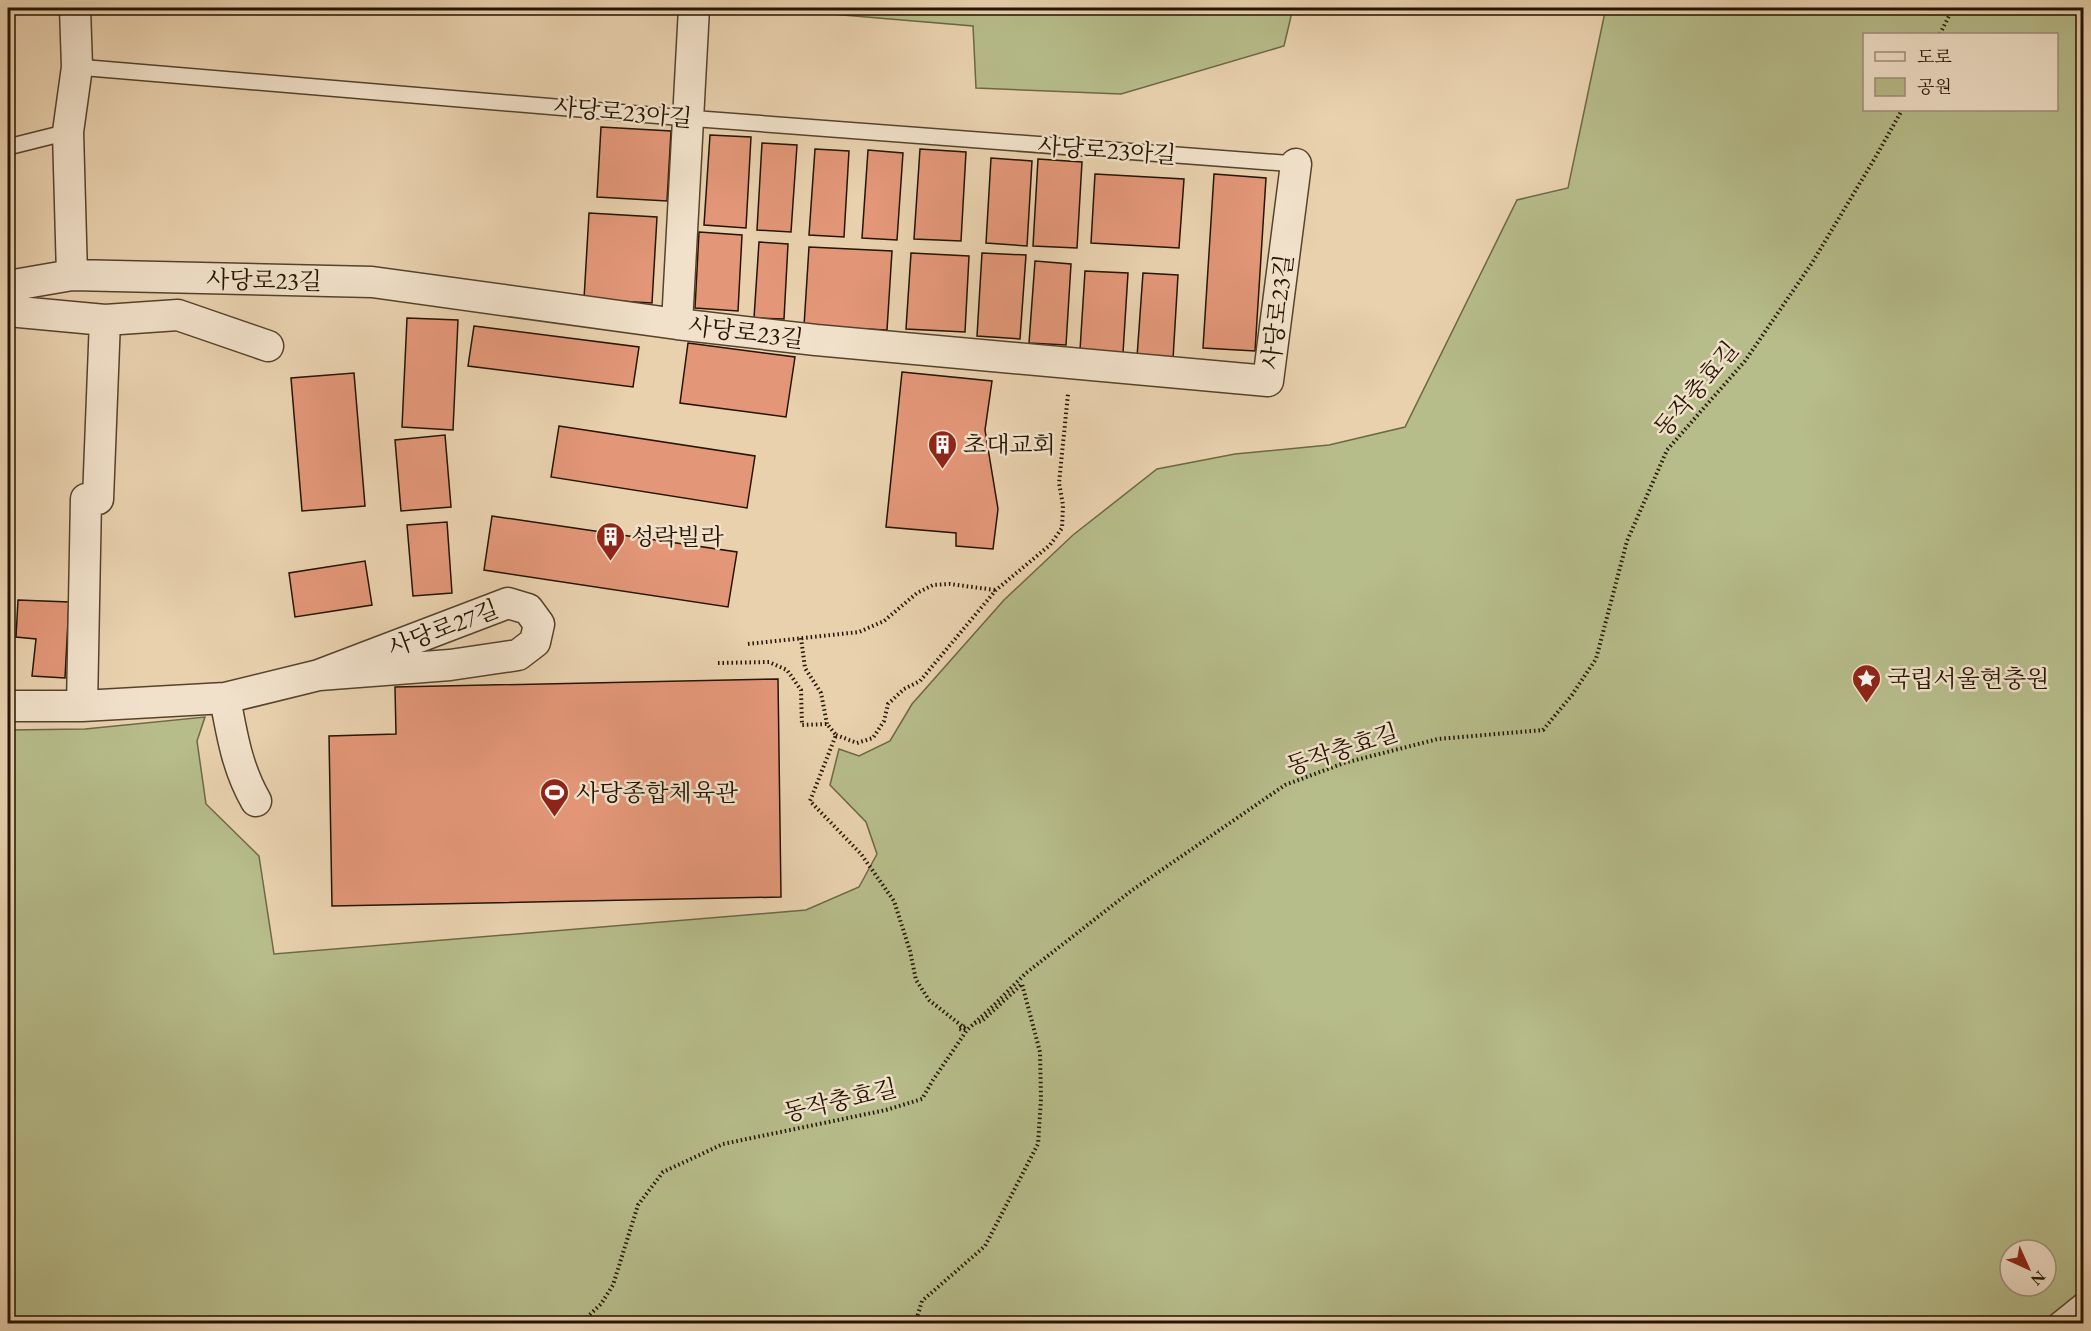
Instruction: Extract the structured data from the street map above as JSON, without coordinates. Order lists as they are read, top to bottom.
{
  "streets": {
    "street": ["사당로23길", "사당로27길"],
    "lane": ["사당로23아길"],
    "path": ["동작충효길"]
  },
  "crossings": [
    ["사당로23아길", "사당로23길"]
  ],
  "places": {
    "building": ["초대교회", "성락빌라"],
    "place": ["국립서울현충원"],
    "sports": ["사당종합체육관"]
  },
  "legend": ["도로", "공원"],
  "north": "bottom right"
}
